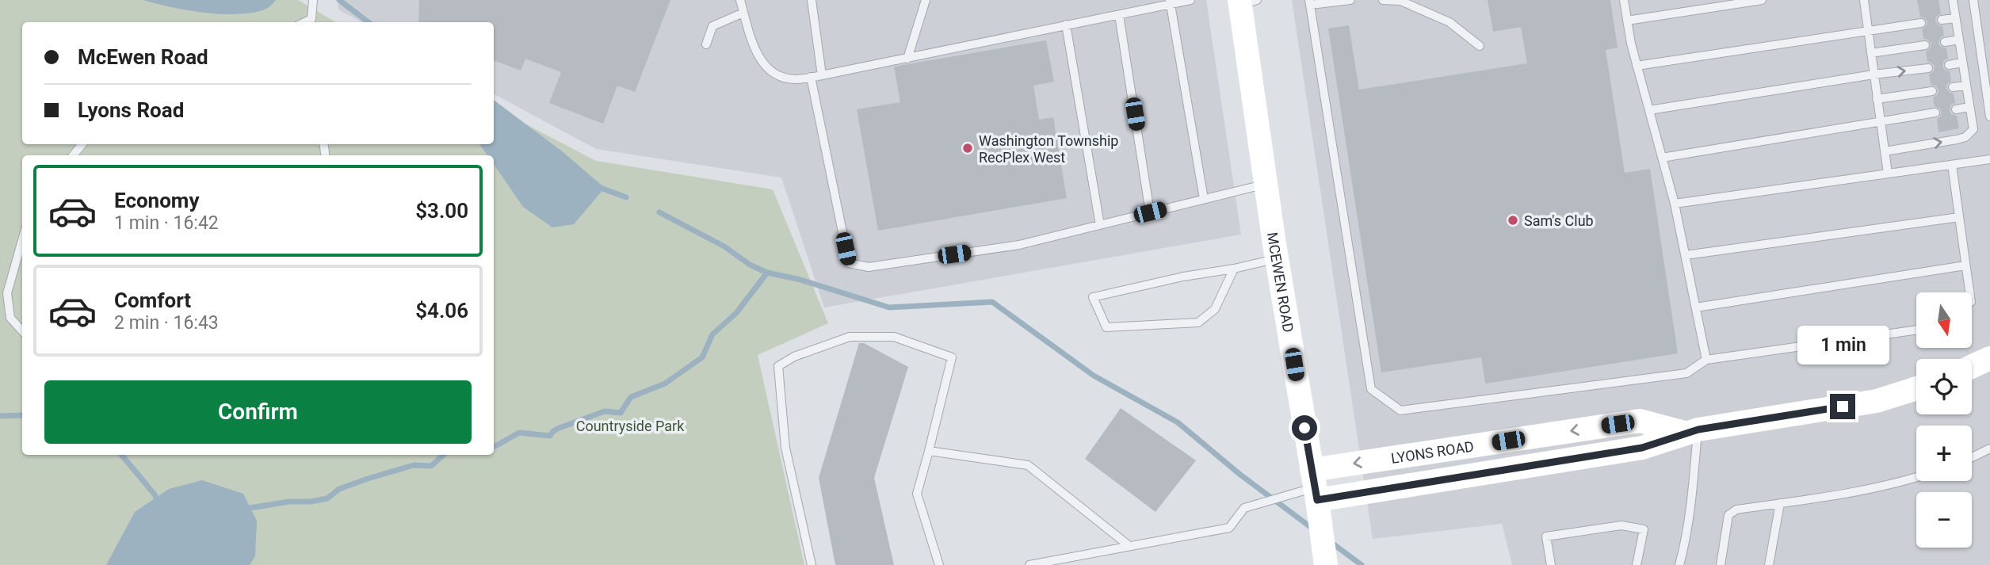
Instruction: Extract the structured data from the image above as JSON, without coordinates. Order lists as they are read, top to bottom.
{
  "streets": {
    "street": ["MCEWEN ROAD", "LYONS ROAD"]
  },
  "crossings": [
    ["MCEWEN ROAD", "LYONS ROAD"]
  ],
  "parks": ["Countryside Park"],
  "places": ["Washington Township RecPlex West", "Sam's Club"],
  "north": "bottom",
  "page": {
    "banner": ["McEwen Road", "Lyons Road"],
    "list": [
      {
        "name": "Economy",
        "note": "1 min · 16:42",
        "value": "$3.00"
      },
      {
        "name": "Comfort",
        "note": "2 min · 16:43",
        "value": "$4.06"
      }
    ],
    "map_buttons": ["+", "−"],
    "bubble": "1 min",
    "buttons": "Confirm"
  }
}
